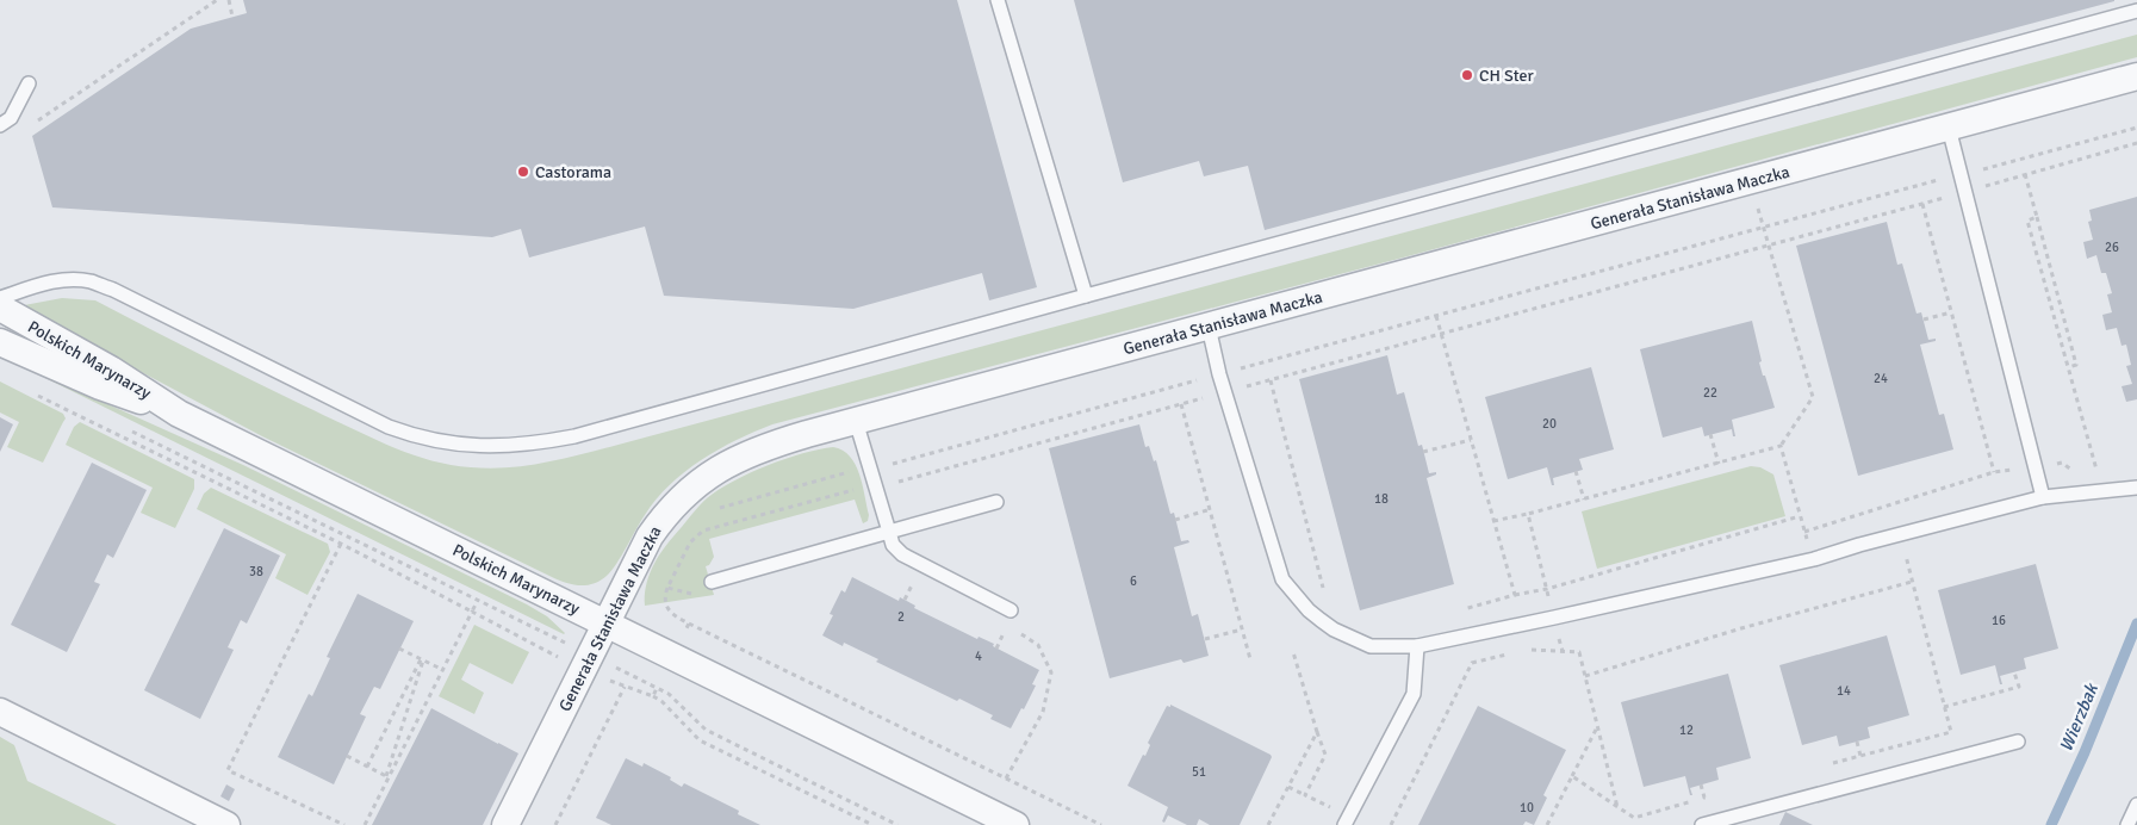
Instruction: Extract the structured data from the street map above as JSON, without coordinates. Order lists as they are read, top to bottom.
{
  "streets": {
    "street": ["Generała Stanisława Maczka", "Polskich Marynarzy"]
  },
  "crossings": [
    ["Generała Stanisława Maczka", "Polskich Marynarzy"]
  ],
  "water": ["Wierzbak"],
  "places": ["CH Ster", "Castorama"],
  "house_numbers": [
    "26",
    "24",
    "22",
    "20",
    "18",
    "38",
    "6",
    "2",
    "16",
    "4",
    "14",
    "12",
    "51",
    "10"
  ]
}
